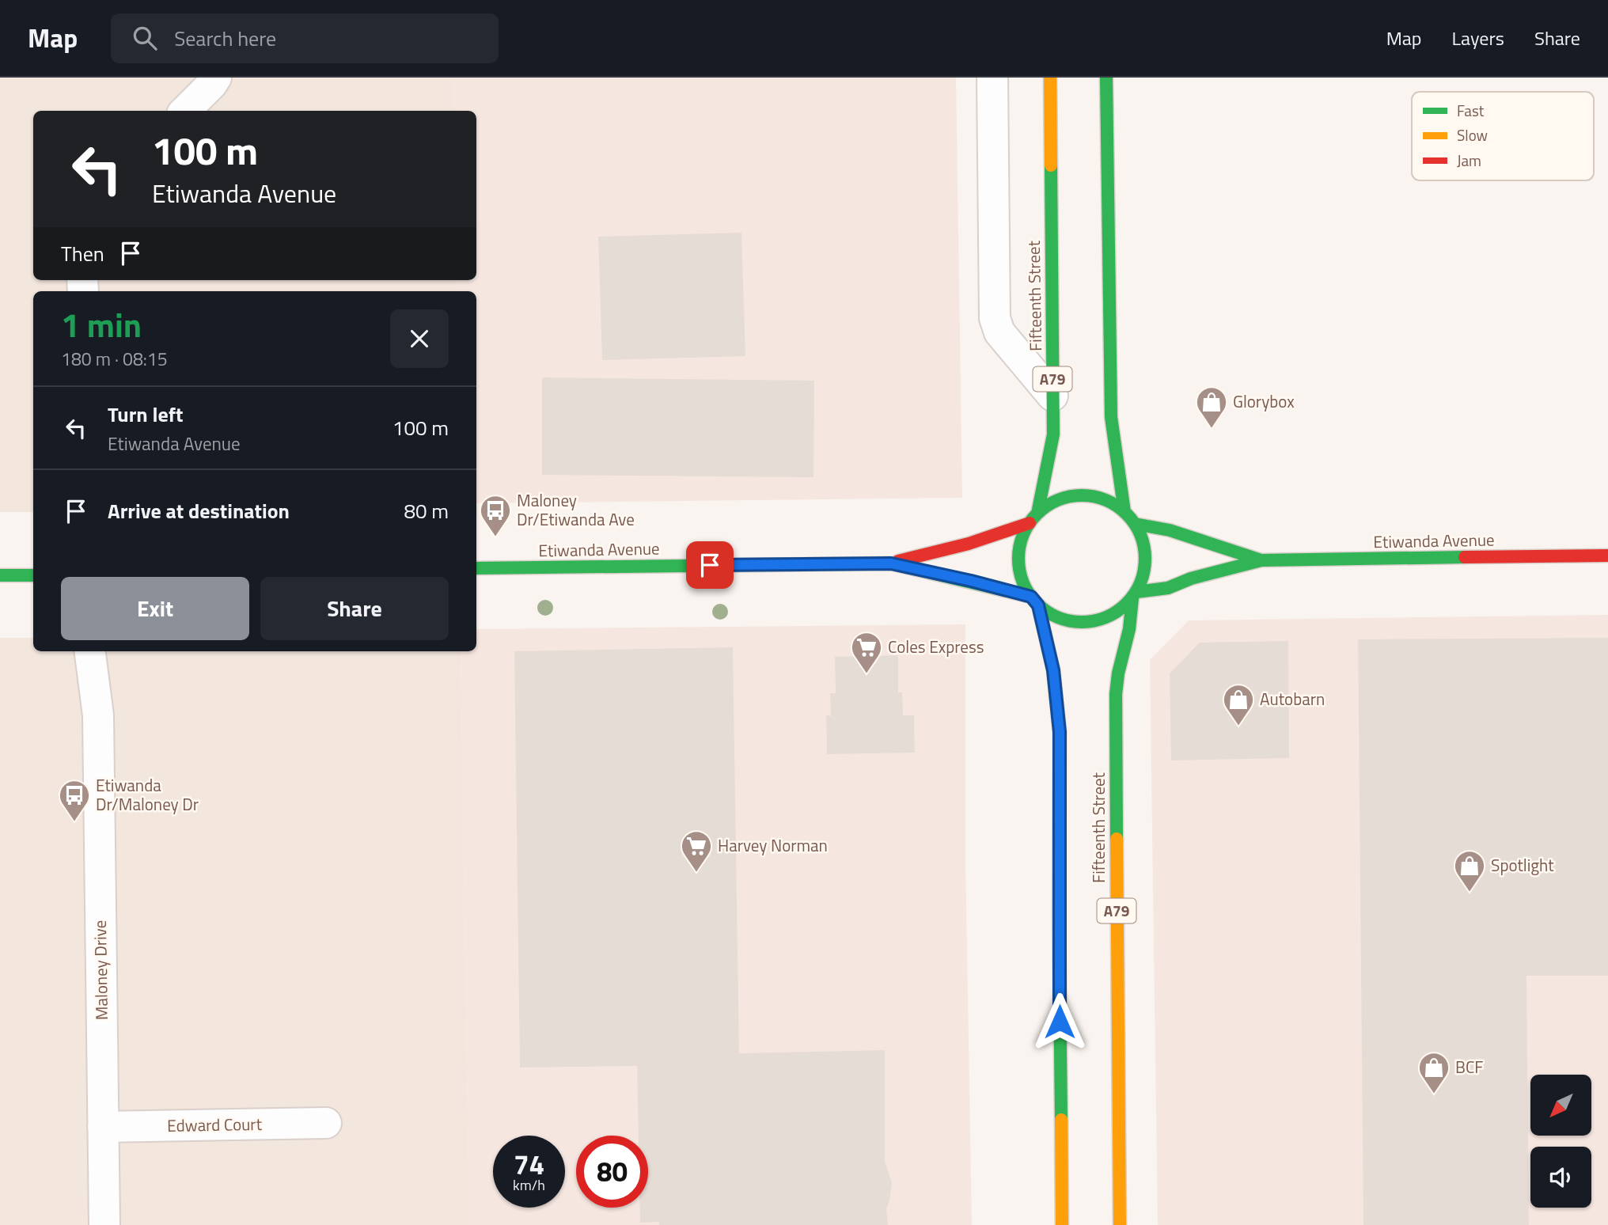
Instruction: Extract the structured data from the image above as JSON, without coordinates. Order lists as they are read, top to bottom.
{
  "streets": {
    "main road": ["Fifteenth Street", "A79", "Etiwanda Avenue"],
    "street": ["Maloney Drive", "Edward Court"]
  },
  "crossings": [
    ["Fifteenth Street", "A79"],
    ["Fifteenth Street", "Etiwanda Avenue"],
    ["A79", "Etiwanda Avenue"],
    ["Maloney Drive", "Edward Court"]
  ],
  "places": {
    "shop": [
      "Glorybox",
      "Autobarn",
      "Spotlight",
      "BCF"
    ],
    "bus stop": ["Maloney Dr/Etiwanda Ave", "Etiwanda Dr/Maloney Dr"],
    "supermarket": ["Coles Express", "Harvey Norman"]
  },
  "legend": ["Fast", "Slow", "Jam"],
  "north": "bottom left",
  "page": {
    "header": "Map",
    "search": "Search here",
    "nav": ["Map", "Layers", "Share"],
    "turn": ["100 m", "Etiwanda Avenue"],
    "then": "Then",
    "heading": ["1 min", "180 m · 08:15"],
    "list": [
      {
        "name": "Turn left",
        "note": "Etiwanda Avenue",
        "value": "100 m"
      },
      {
        "name": "Arrive at destination",
        "value": "80 m"
      }
    ],
    "buttons": ["Exit", "Share"],
    "speed": "74 km/h",
    "limit": "80"
  }
}
